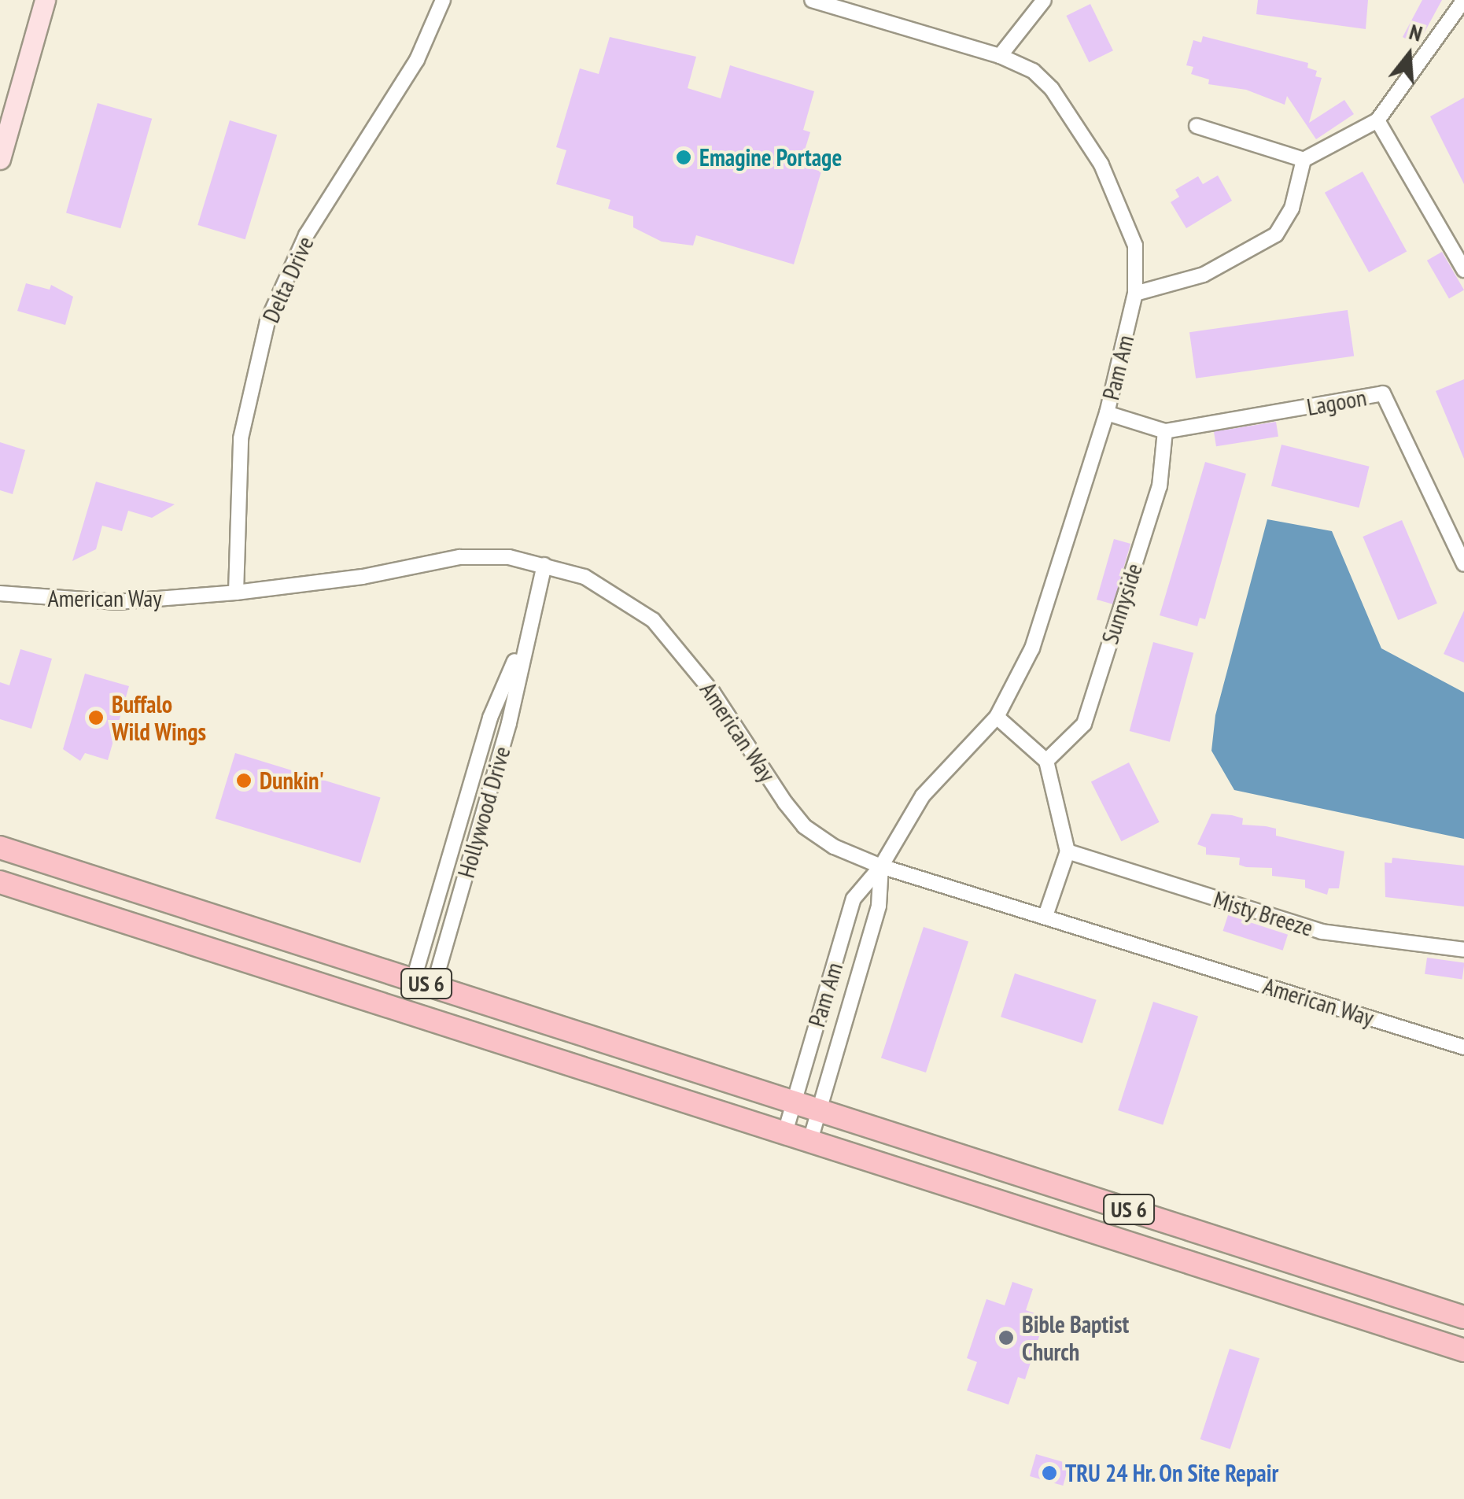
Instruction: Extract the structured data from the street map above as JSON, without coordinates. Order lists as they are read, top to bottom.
{
  "streets": {
    "main road": ["US 6"],
    "street": [
      "Delta Drive",
      "Pam Am",
      "Lagoon",
      "American Way",
      "Sunnyside",
      "Hollywood Drive",
      "Misty Breeze"
    ]
  },
  "crossings": [
    ["Delta Drive", "American Way"],
    ["Pam Am", "Lagoon"],
    ["Pam Am", "American Way"],
    ["Pam Am", "US 6"],
    ["Lagoon", "Sunnyside"],
    ["American Way", "Hollywood Drive"],
    ["Hollywood Drive", "US 6"]
  ],
  "places": [
    "Emagine Portage",
    "Buffalo Wild Wings",
    "Dunkin'",
    "Bible Baptist Church",
    "TRU 24 Hr. On Site Repair"
  ],
  "north": "top"
}
